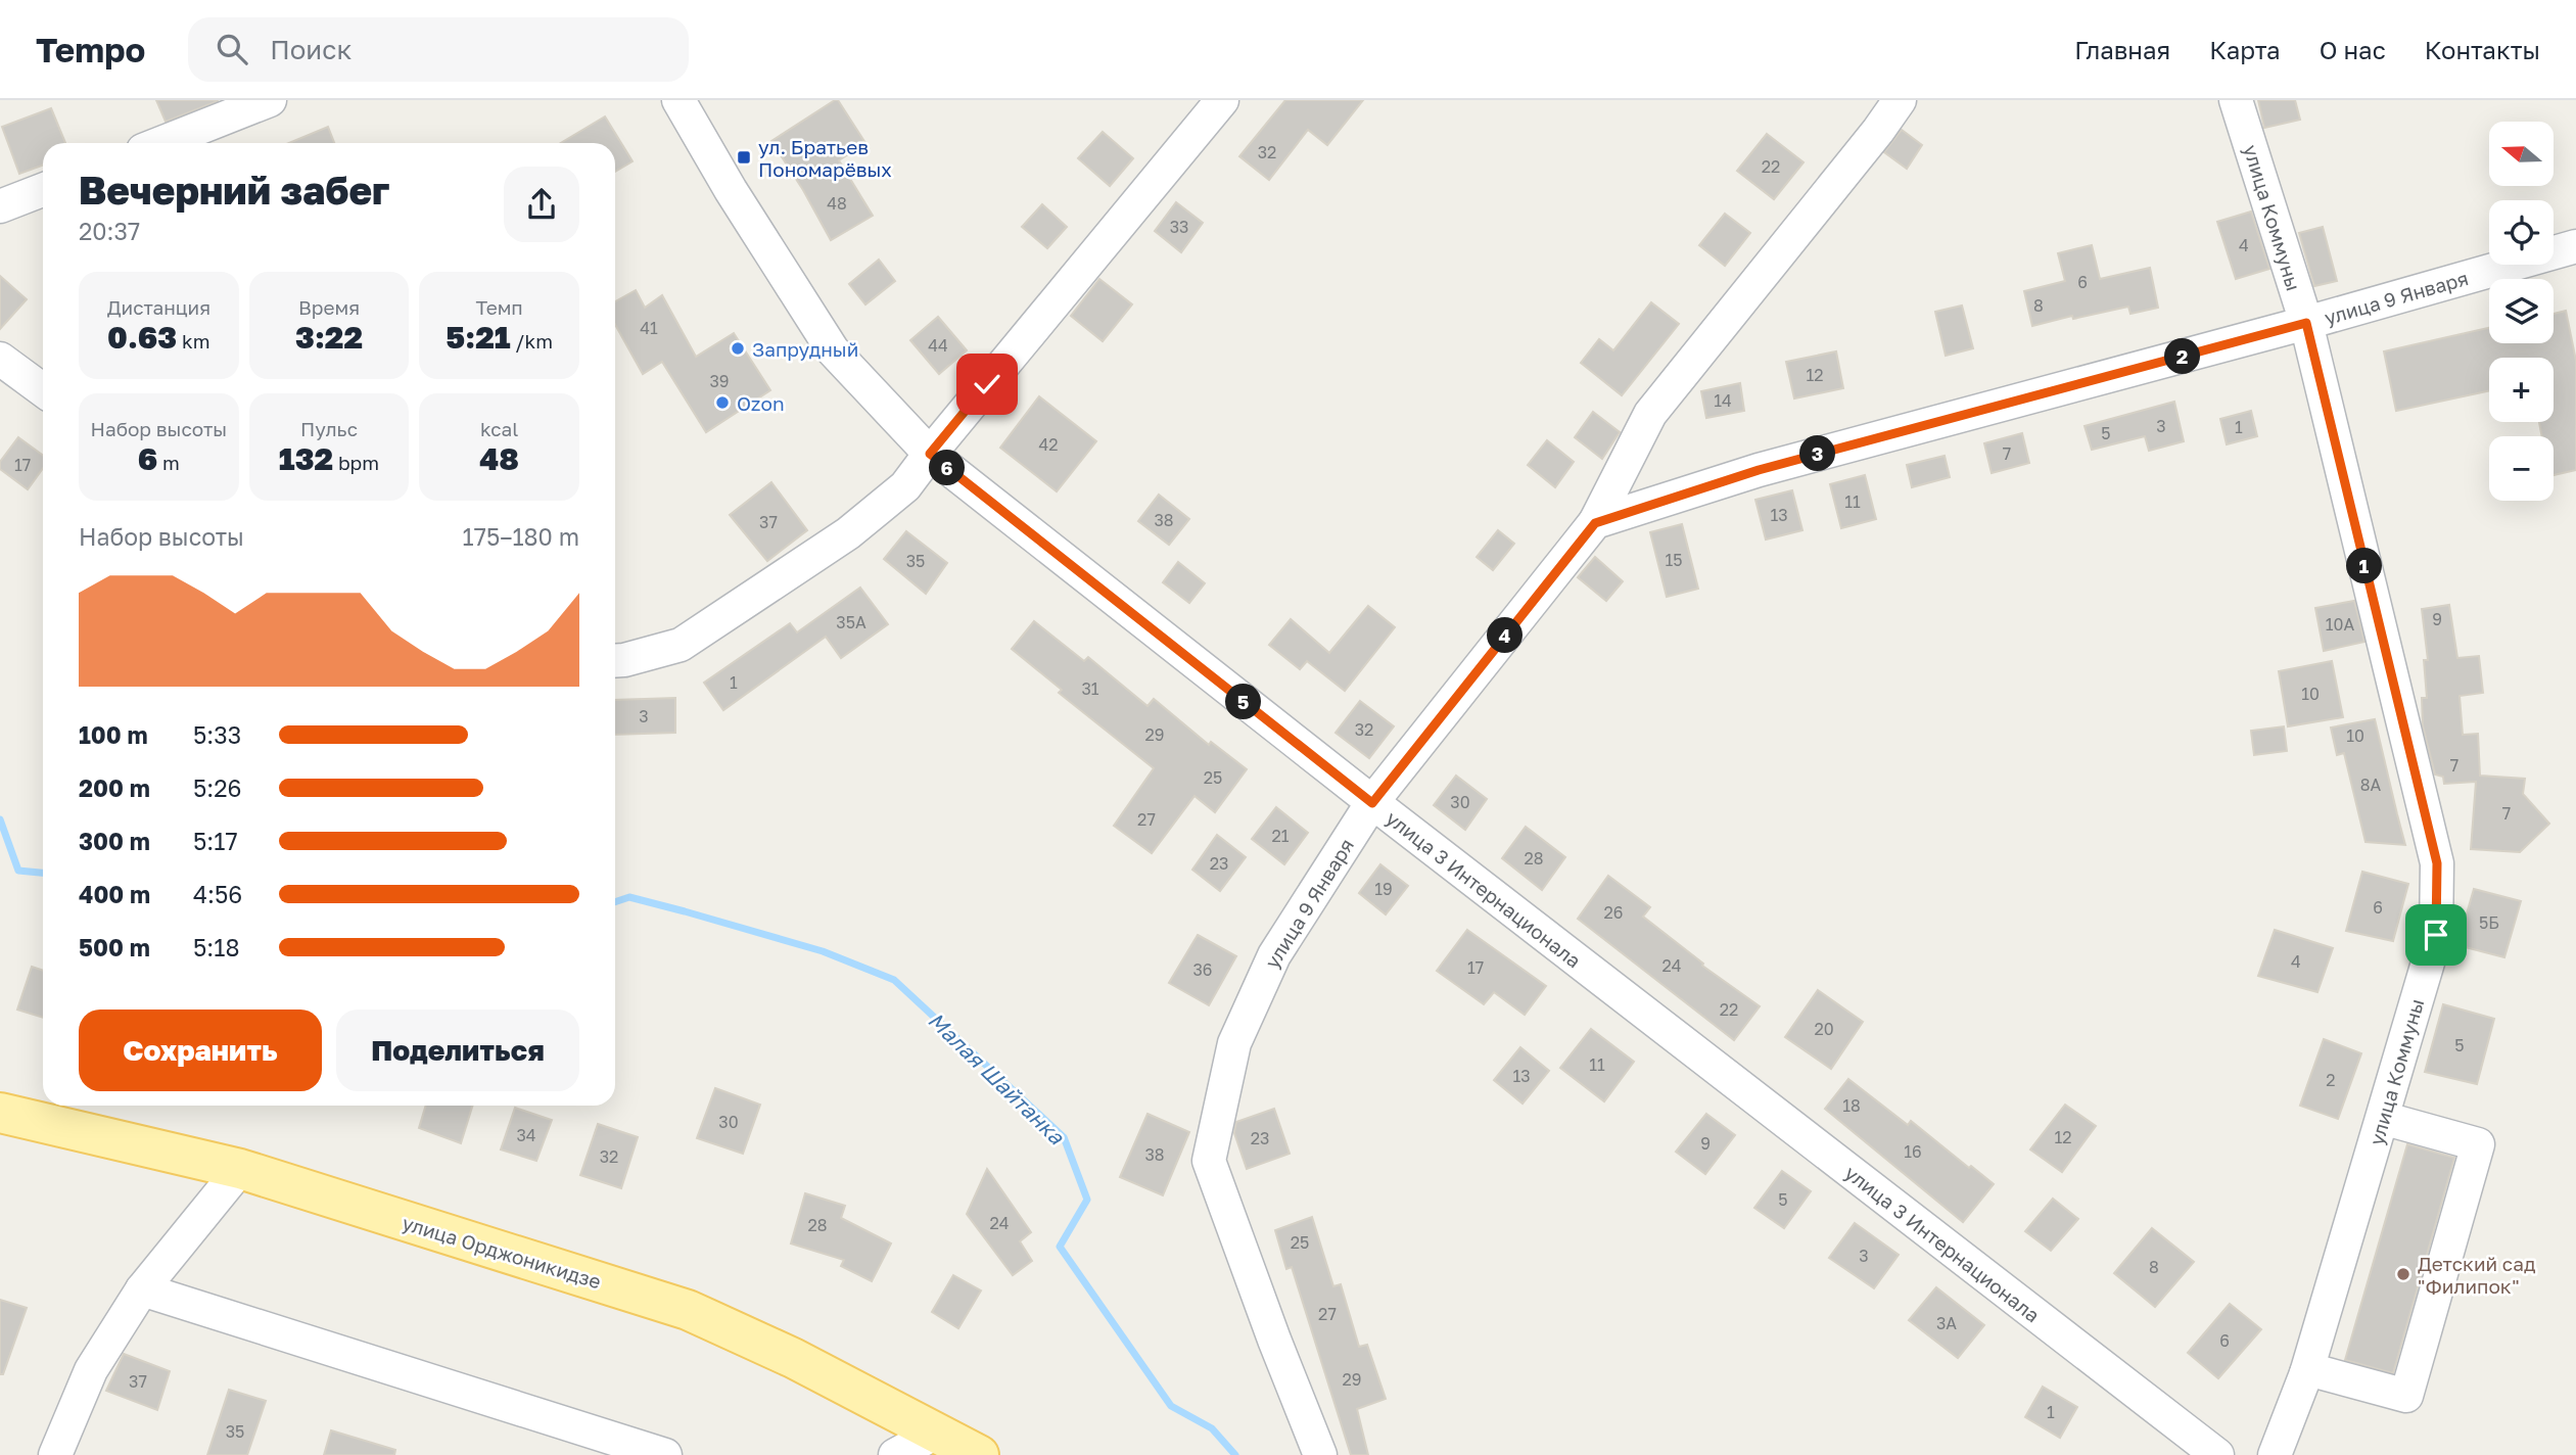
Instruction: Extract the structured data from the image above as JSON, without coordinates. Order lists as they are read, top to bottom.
{
  "streets": {
    "main road": ["улица Орджоникидзе"],
    "street": ["улица Коммуны", "улица 9 Января", "улица 3 Интернационала"]
  },
  "crossings": [
    ["улица Коммуны", "улица 9 Января"],
    ["улица 9 Января", "улица 3 Интернационала"]
  ],
  "water": ["Малая Шайтанка"],
  "places": {
    "transit": ["ул. Братьев Пономарёвых"],
    "other": ["Запрудный", "Ozon", "Детский сад \"Филипок\""]
  },
  "house_numbers": [
    "32",
    "22",
    "48",
    "33",
    "4",
    "6",
    "8",
    "41",
    "44",
    "12",
    "39",
    "14",
    "3",
    "1",
    "5",
    "42",
    "7",
    "17",
    "11",
    "13",
    "38",
    "37",
    "15",
    "35",
    "9",
    "35А",
    "10А",
    "1",
    "31",
    "10",
    "3",
    "32",
    "29",
    "10",
    "7",
    "25",
    "8А",
    "30",
    "7",
    "27",
    "21",
    "28",
    "23",
    "19",
    "6",
    "26",
    "5Б",
    "4",
    "24",
    "17",
    "36",
    "22",
    "20",
    "5",
    "11",
    "13",
    "2",
    "18",
    "30",
    "34",
    "12",
    "23",
    "9",
    "16",
    "38",
    "32",
    "5",
    "24",
    "28",
    "25",
    "3",
    "8",
    "27",
    "3А",
    "6",
    "29",
    "37",
    "1",
    "35"
  ],
  "north": "left",
  "page": {
    "header": "Tempo",
    "search": "Поиск",
    "nav": [
      "Главная",
      "Карта",
      "О нас",
      "Контакты"
    ],
    "map_buttons": ["+", "−"],
    "heading": ["Вечерний забег", "20:37"],
    "stats": [
      ["Дистанция", "0.63 km"],
      ["Время", "3:22"],
      ["Темп", "5:21 /km"],
      ["Набор высоты", "6 m"],
      ["Пульс", "132 bpm"],
      ["kcal", "48"]
    ],
    "pins": [
      "2",
      "3",
      "6",
      "1",
      "4",
      "5"
    ],
    "chart": ["Набор высоты", "175–180 m"],
    "list": [
      {
        "name": "100 m",
        "note": "5:33"
      },
      {
        "name": "200 m",
        "note": "5:26"
      },
      {
        "name": "300 m",
        "note": "5:17"
      },
      {
        "name": "400 m",
        "note": "4:56"
      },
      {
        "name": "500 m",
        "note": "5:18"
      }
    ],
    "buttons": ["Сохранить", "Поделиться"]
  }
}
